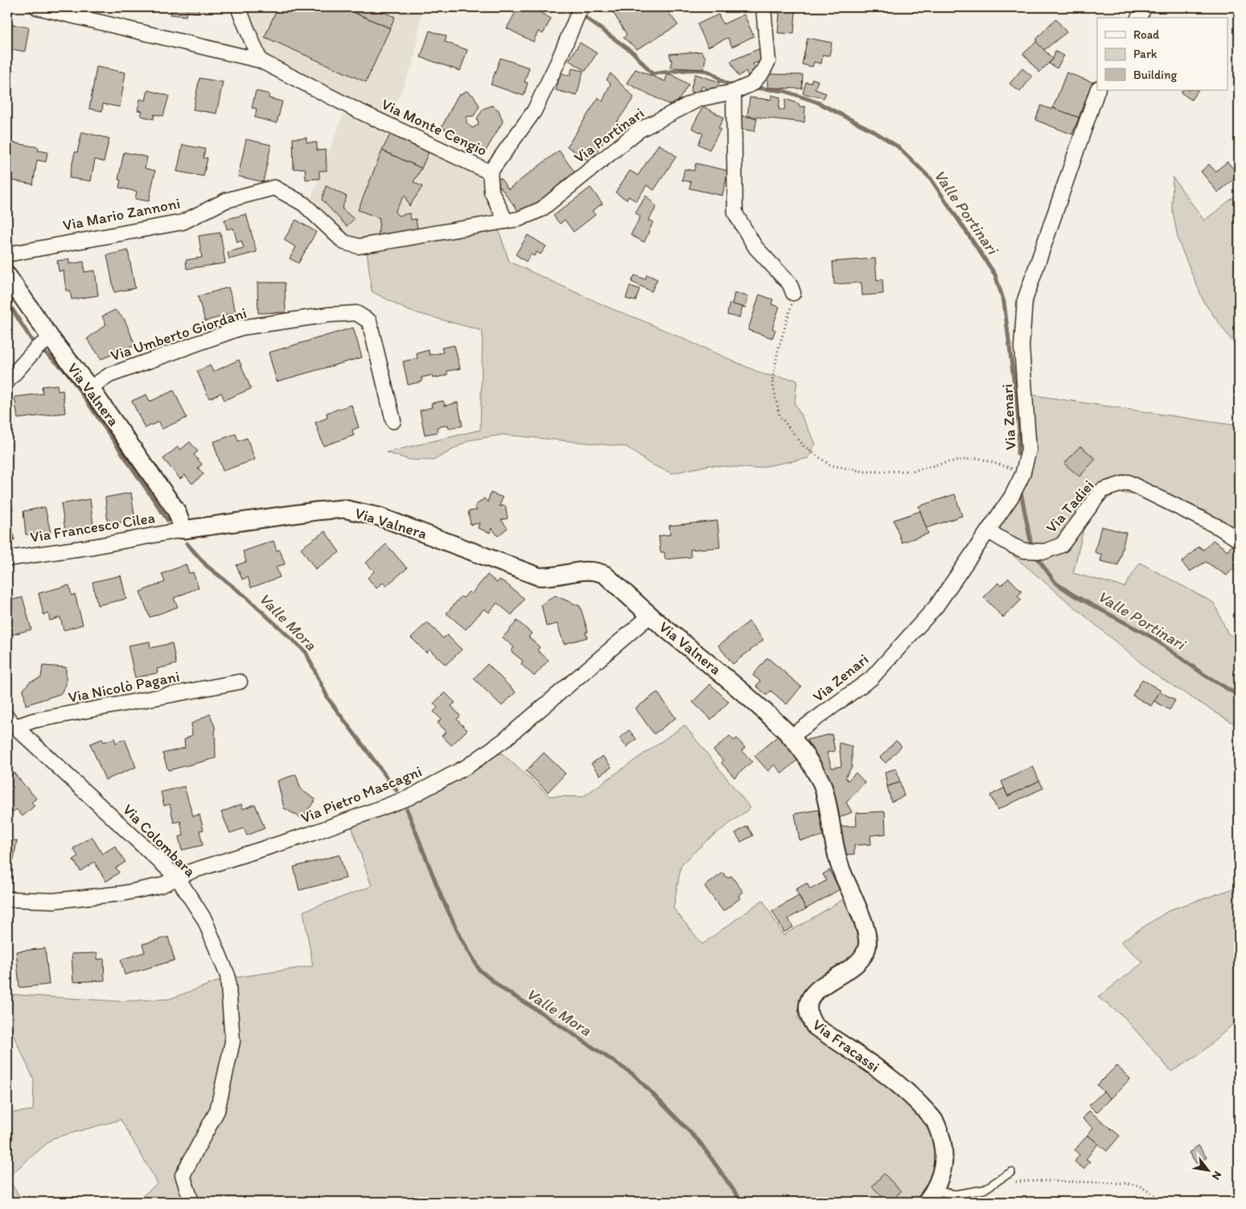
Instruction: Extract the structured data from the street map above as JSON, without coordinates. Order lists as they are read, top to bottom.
{
  "streets": {
    "street": [
      "Via Monte Cengio",
      "Via Portinari",
      "Via Mario Zannoni",
      "Via Umberto Giordani",
      "Via Valnera",
      "Via Zenari",
      "Via Tadiei",
      "Via Francesco Cilea",
      "Via Nicolò Pagani",
      "Via Pietro Mascagni",
      "Via Colombara",
      "Via Fracassi"
    ]
  },
  "crossings": [
    ["Via Portinari", "Via Mario Zannoni"],
    ["Via Umberto Giordani", "Via Valnera"],
    ["Via Valnera", "Via Zenari"],
    ["Via Valnera", "Via Francesco Cilea"],
    ["Via Valnera", "Via Pietro Mascagni"],
    ["Via Valnera", "Via Fracassi"],
    ["Via Zenari", "Via Tadiei"],
    ["Via Zenari", "Via Fracassi"],
    ["Via Nicolò Pagani", "Via Colombara"],
    ["Via Pietro Mascagni", "Via Colombara"]
  ],
  "water": ["Valle Portinari", "Valle Mora"],
  "legend": ["Road", "Park", "Building"],
  "north": "bottom right"
}
